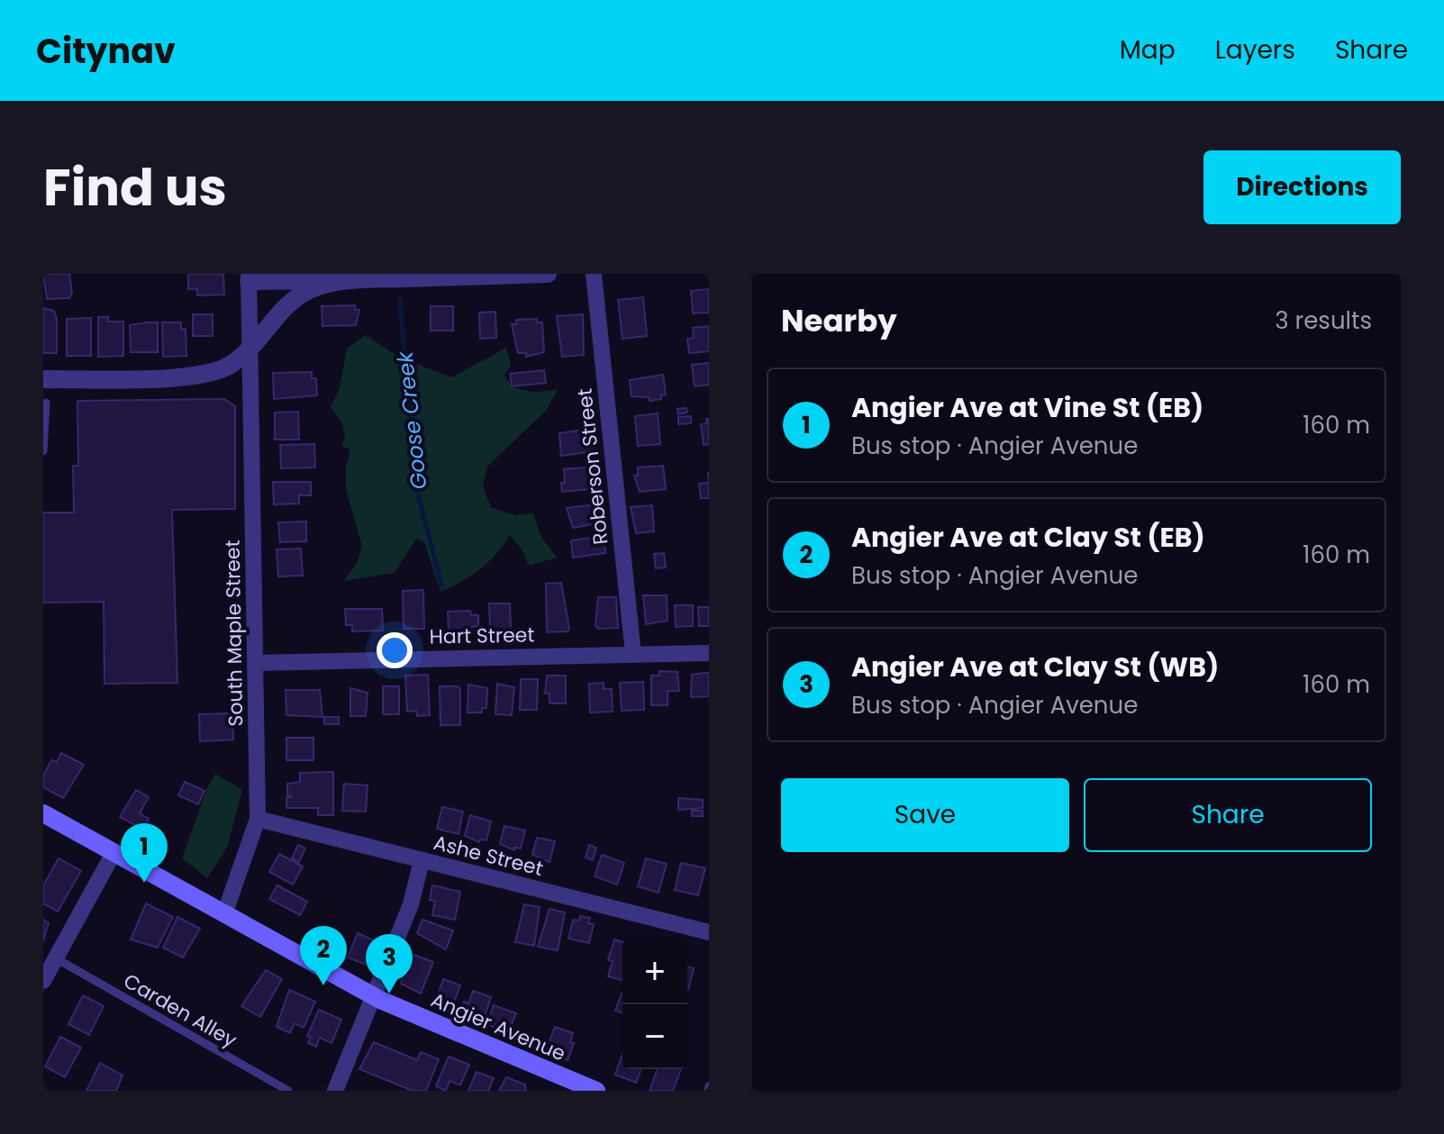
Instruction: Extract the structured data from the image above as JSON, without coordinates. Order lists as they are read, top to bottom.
{
  "streets": {
    "main road": ["Angier Avenue"],
    "street": [
      "Roberson Street",
      "South Maple Street",
      "Hart Street",
      "Ashe Street"
    ],
    "lane": ["Carden Alley"]
  },
  "crossings": [
    ["Roberson Street", "Hart Street"],
    ["South Maple Street", "Hart Street"],
    ["South Maple Street", "Ashe Street"],
    ["South Maple Street", "Angier Avenue"]
  ],
  "water": ["Goose Creek"],
  "page": {
    "header": "Citynav",
    "nav": ["Map", "Layers", "Share"],
    "title": "Find us",
    "buttons": [
      "Directions",
      ["Save", "Share"]
    ],
    "heading": ["Nearby", "3 results"],
    "list": [
      {
        "mark": "1",
        "name": "Angier Ave at Vine St (EB)",
        "note": "Bus stop · Angier Avenue",
        "value": "160 m"
      },
      {
        "mark": "2",
        "name": "Angier Ave at Clay St (EB)",
        "note": "Bus stop · Angier Avenue",
        "value": "160 m"
      },
      {
        "mark": "3",
        "name": "Angier Ave at Clay St (WB)",
        "note": "Bus stop · Angier Avenue",
        "value": "160 m"
      }
    ],
    "pins": ["1", "2", "3"],
    "map_buttons": ["+", "−"]
  }
}
